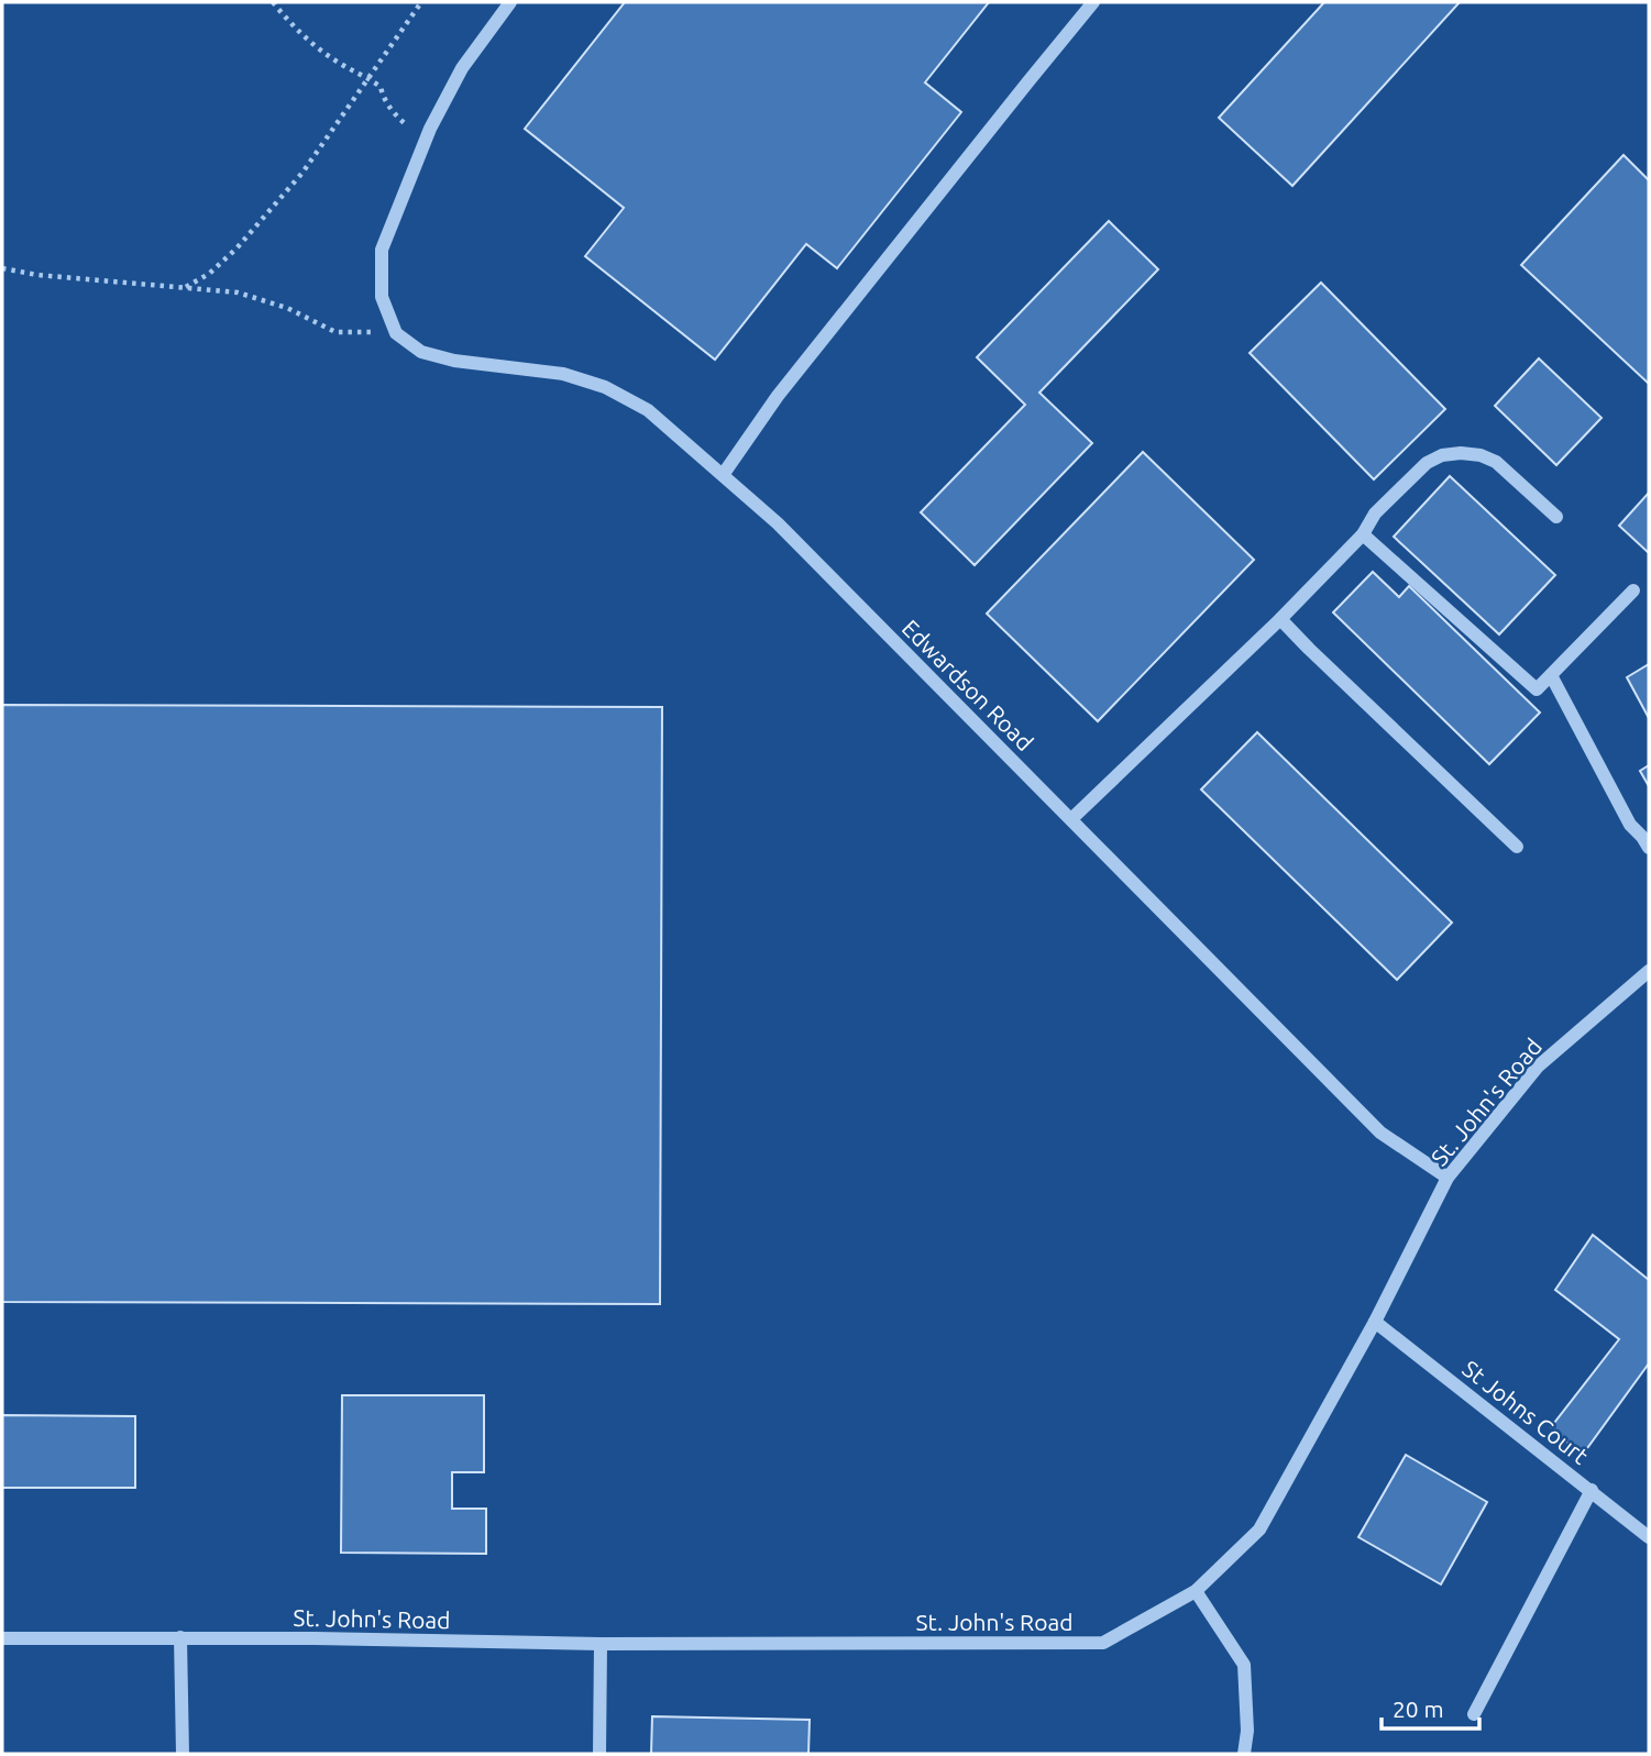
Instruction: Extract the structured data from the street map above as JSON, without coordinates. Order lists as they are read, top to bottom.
{
  "streets": {
    "street": ["Edwardson Road", "St. John's Road", "St Johns Court"]
  },
  "crossings": [
    ["Edwardson Road", "St. John's Road"],
    ["St. John's Road", "St Johns Court"]
  ],
  "scale_bar": "20 m"
}
